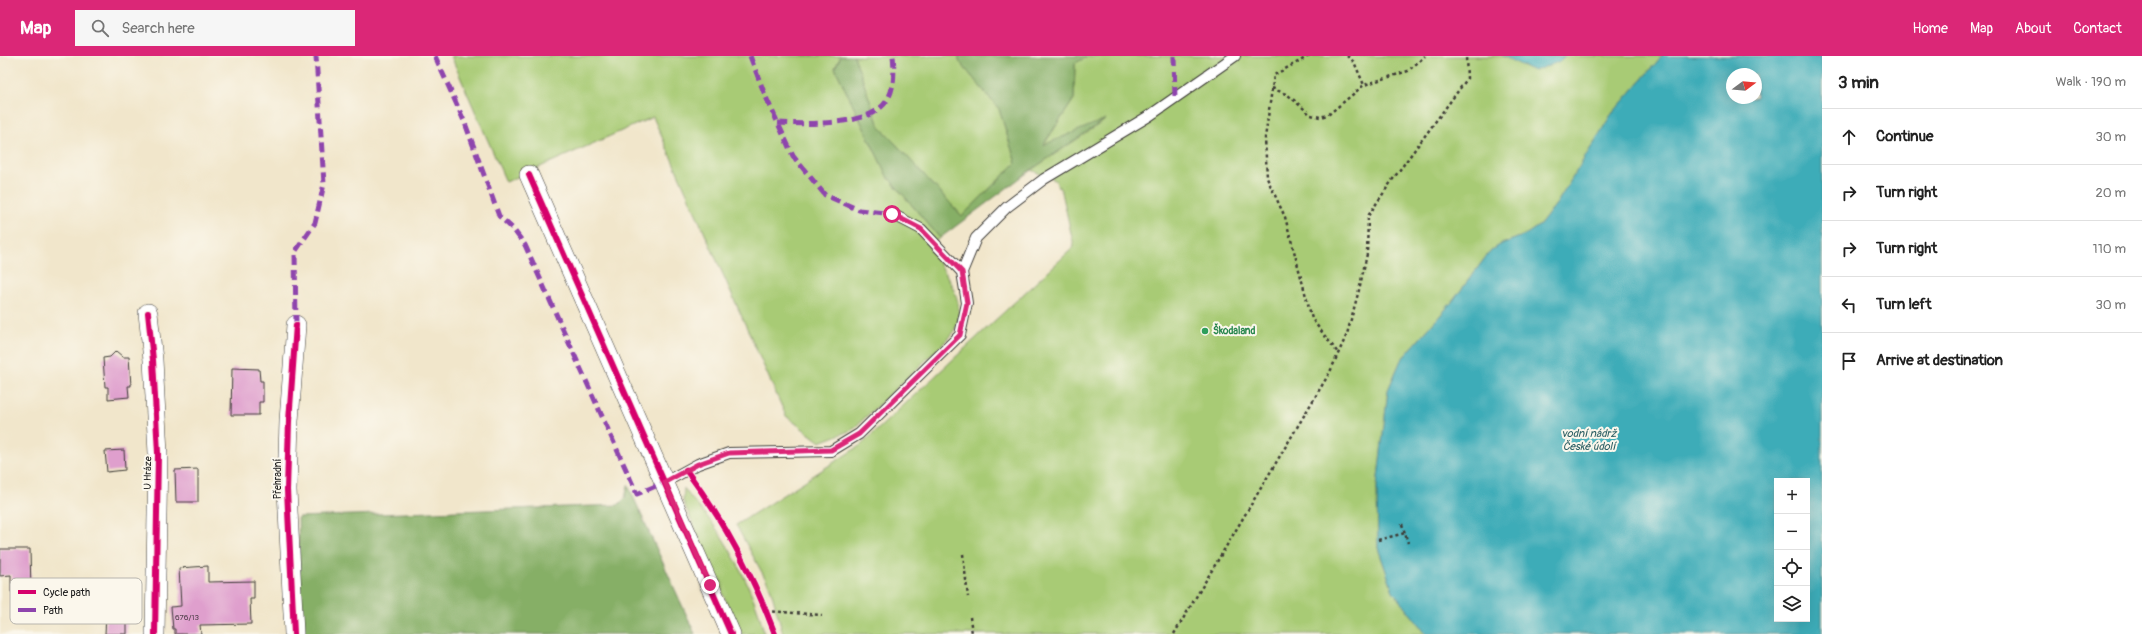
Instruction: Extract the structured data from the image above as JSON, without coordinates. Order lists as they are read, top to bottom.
{
  "streets": {
    "street": ["U Hráze", "Přehradní"]
  },
  "water": ["vodní nádrž České údolí"],
  "places": ["Škodaland"],
  "house_numbers": ["676/13"],
  "legend": ["Cycle path", "Path"],
  "north": "right",
  "page": {
    "header": "Map",
    "search": "Search here",
    "nav": [
      "Home",
      "Map",
      "About",
      "Contact"
    ],
    "heading": ["3 min", "Walk · 190 m"],
    "list": [
      ["Continue", "30 m"],
      ["Turn right", "20 m"],
      ["Turn right", "110 m"],
      ["Turn left", "30 m"],
      "Arrive at destination"
    ],
    "map_buttons": ["+", "−"]
  }
}
